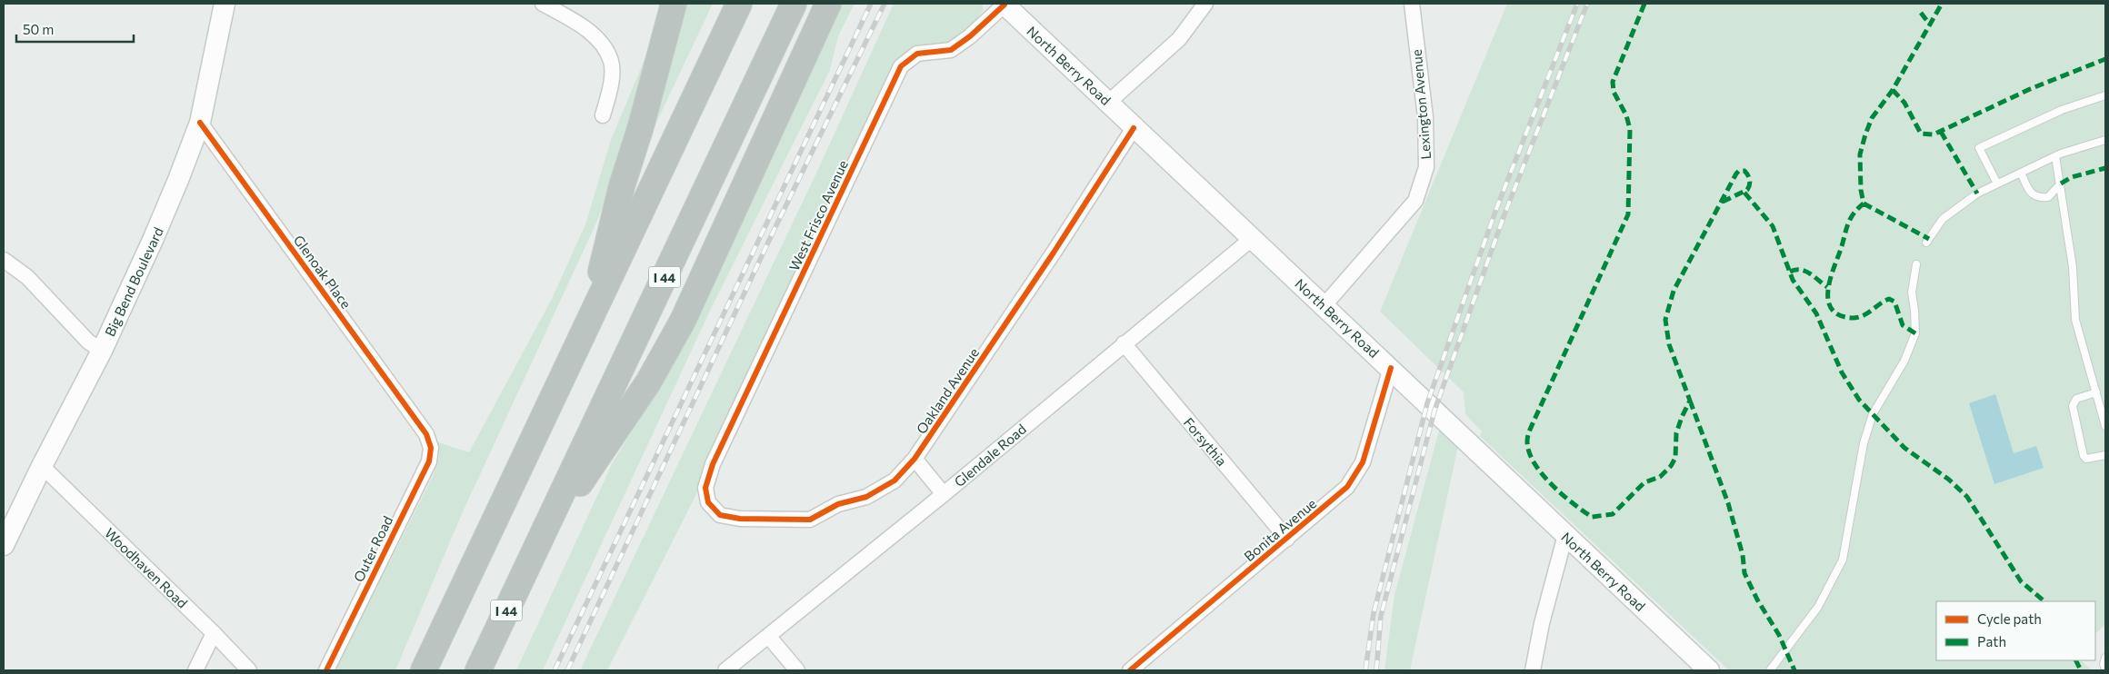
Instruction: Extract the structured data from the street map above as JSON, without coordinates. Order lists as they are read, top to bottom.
{
  "streets": {
    "highway": ["I 44"],
    "main road": ["North Berry Road", "Big Bend Boulevard"],
    "street": [
      "Lexington Avenue",
      "West Frisco Avenue",
      "Glenoak Place",
      "Oakland Avenue",
      "Forsythia",
      "Glendale Road",
      "Bonita Avenue",
      "Outer Road",
      "Woodhaven Road"
    ]
  },
  "crossings": [
    ["North Berry Road", "Lexington Avenue"],
    ["North Berry Road", "West Frisco Avenue"],
    ["North Berry Road", "Oakland Avenue"],
    ["North Berry Road", "Glendale Road"],
    ["North Berry Road", "Bonita Avenue"],
    ["West Frisco Avenue", "Oakland Avenue"],
    ["Glenoak Place", "Big Bend Boulevard"],
    ["Glenoak Place", "Outer Road"],
    ["Big Bend Boulevard", "Woodhaven Road"],
    ["Forsythia", "Glendale Road"],
    ["Forsythia", "Bonita Avenue"]
  ],
  "legend": ["Cycle path", "Path"],
  "scale_bar": "50 m"
}
